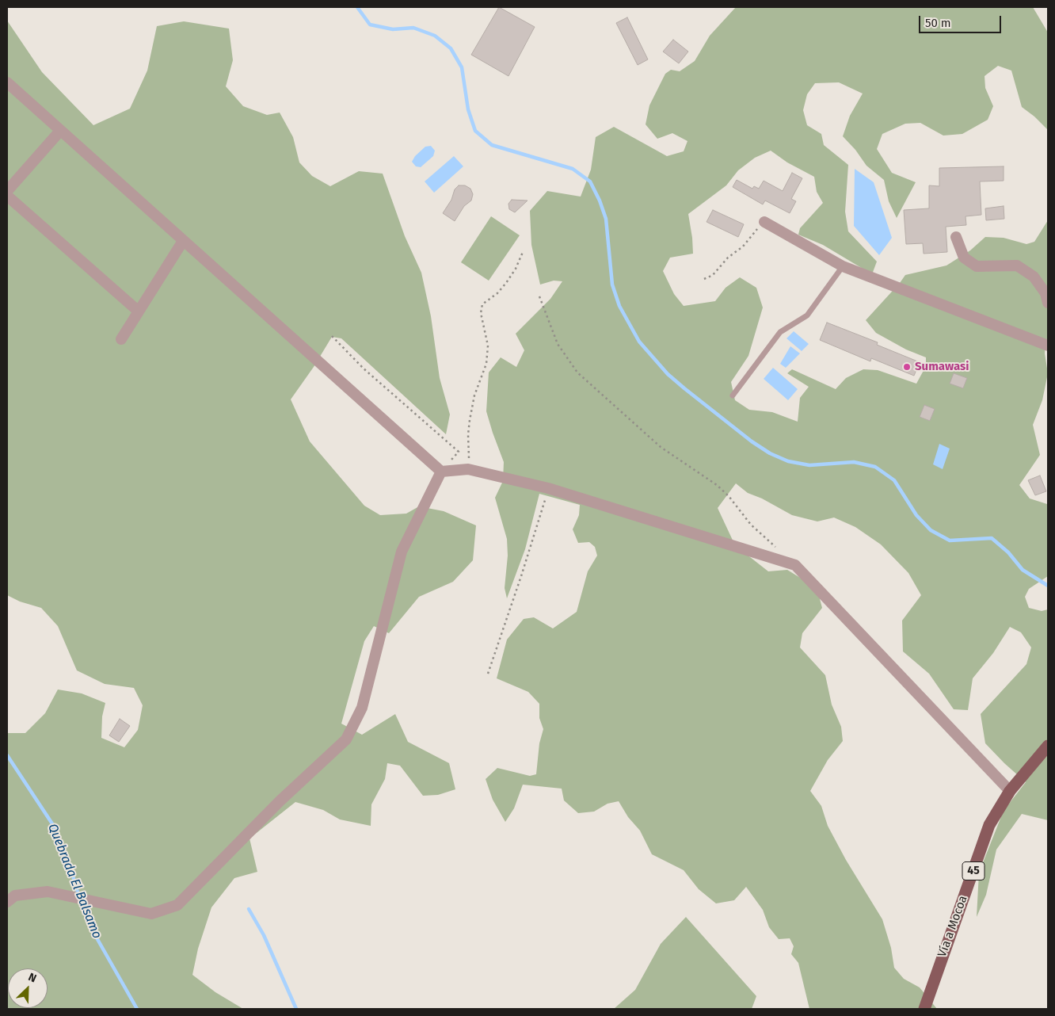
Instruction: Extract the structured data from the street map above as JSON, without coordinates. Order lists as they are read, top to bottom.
{
  "streets": {
    "main road": ["45", "Vía a Mocoa"]
  },
  "water": ["Quebrada El Balsamo"],
  "places": ["Sumawasi"],
  "scale_bar": "50 m",
  "north": "top right"
}
